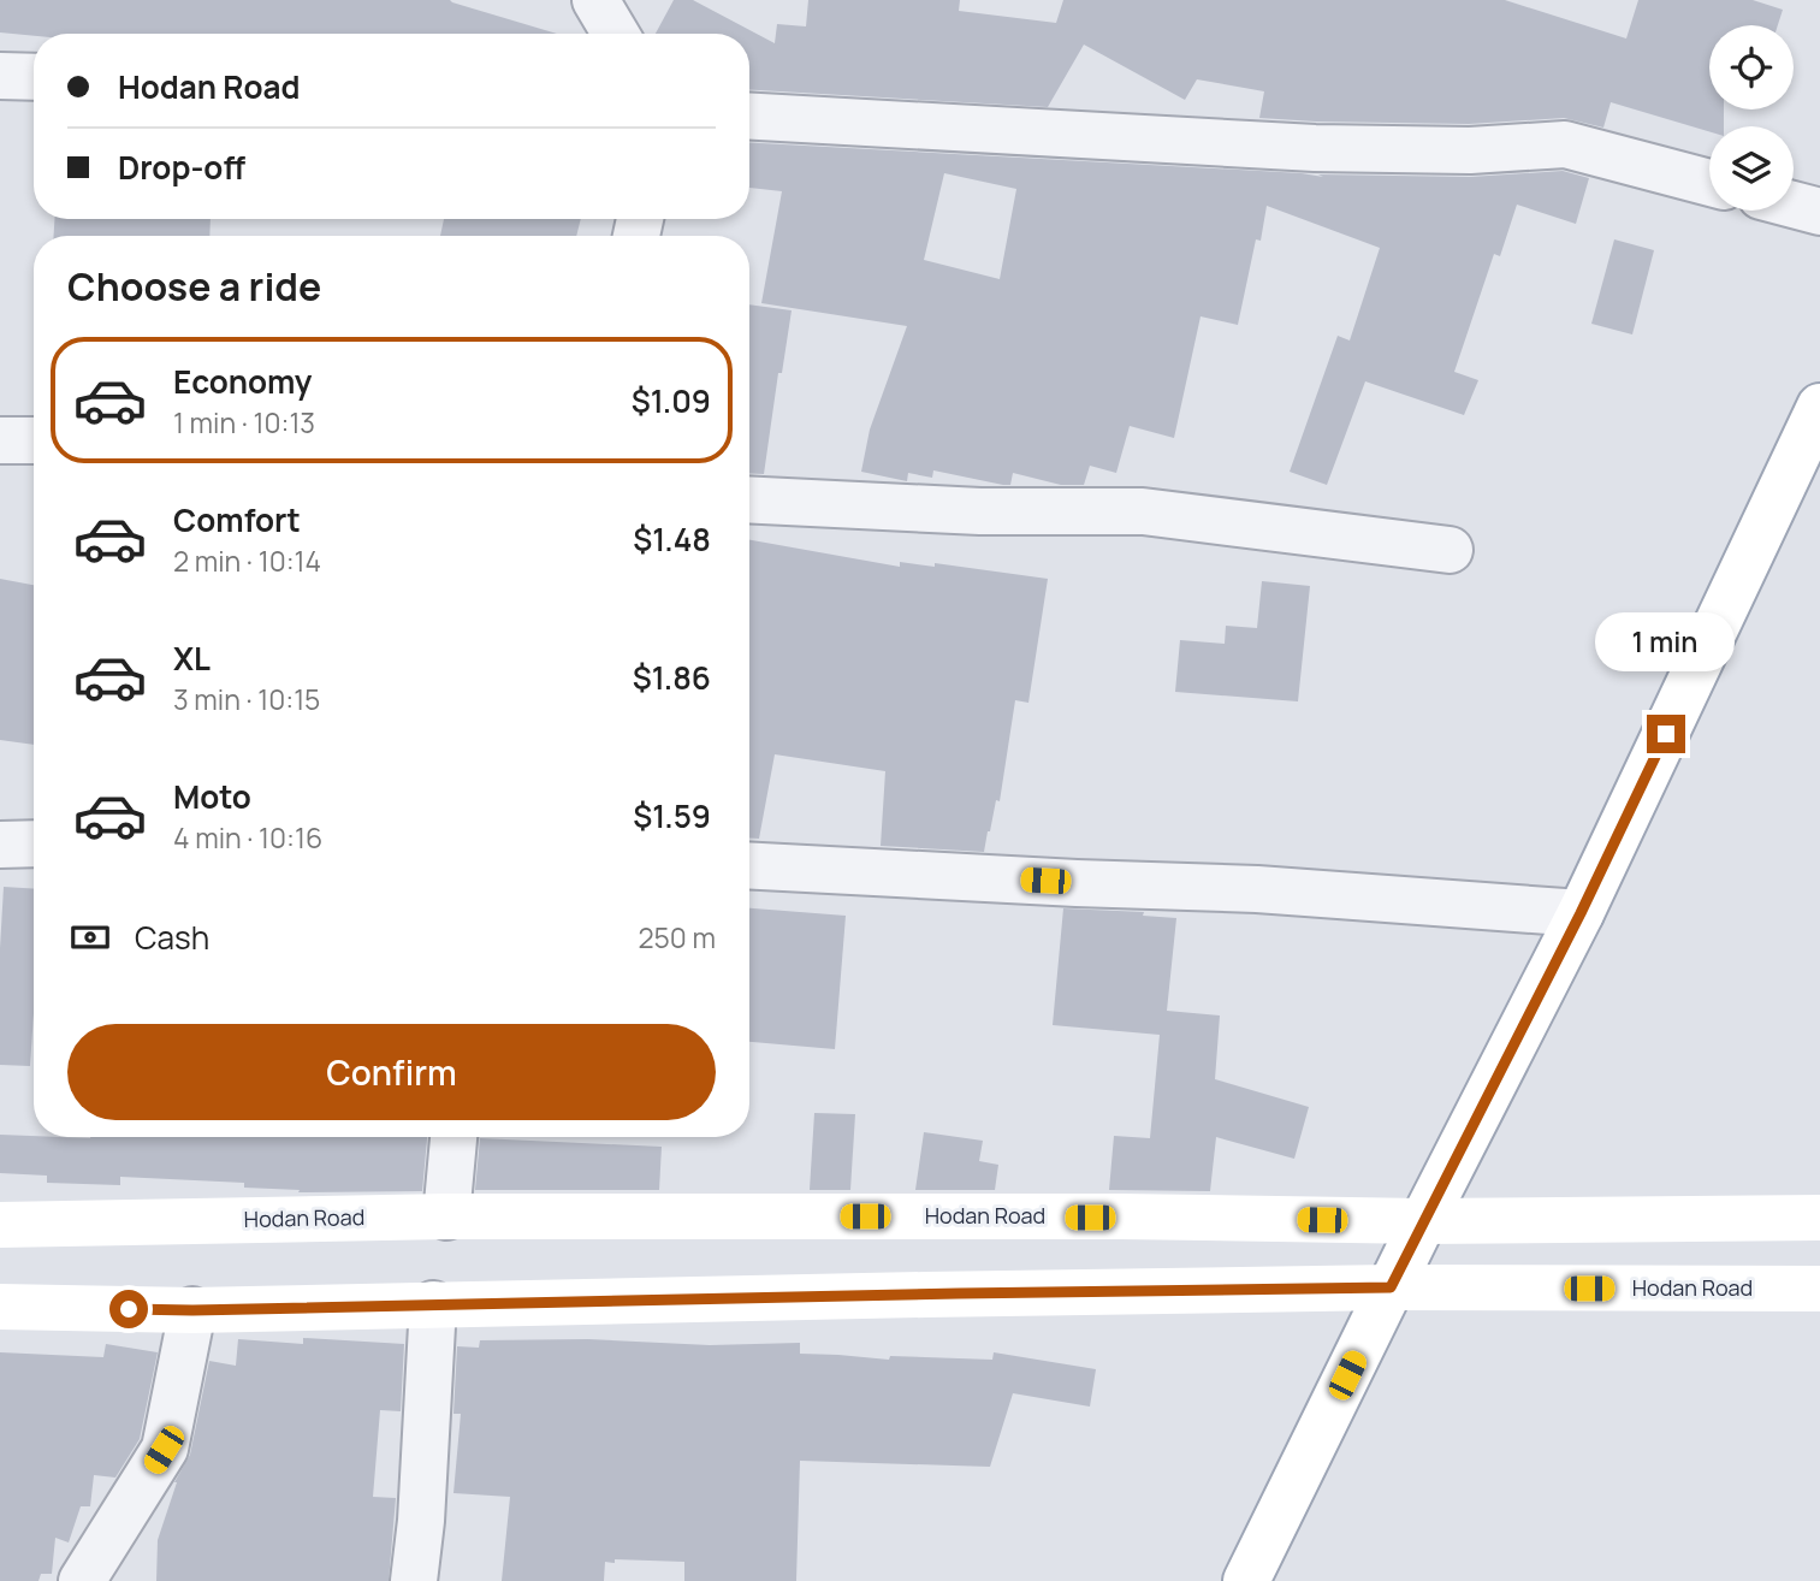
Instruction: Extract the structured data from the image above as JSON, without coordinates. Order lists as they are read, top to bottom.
{
  "streets": {
    "main road": ["Hodan Road"]
  },
  "page": {
    "banner": ["Hodan Road", "Drop-off"],
    "heading": "Choose a ride",
    "list": [
      {
        "name": "Economy",
        "note": "1 min · 10:13",
        "value": "$1.09"
      },
      {
        "name": "Comfort",
        "note": "2 min · 10:14",
        "value": "$1.48"
      },
      {
        "name": "XL",
        "note": "3 min · 10:15",
        "value": "$1.86"
      },
      {
        "name": "Moto",
        "note": "4 min · 10:16",
        "value": "$1.59"
      }
    ],
    "bubble": "1 min",
    "pay": ["Cash", "250 m"],
    "buttons": "Confirm"
  }
}
